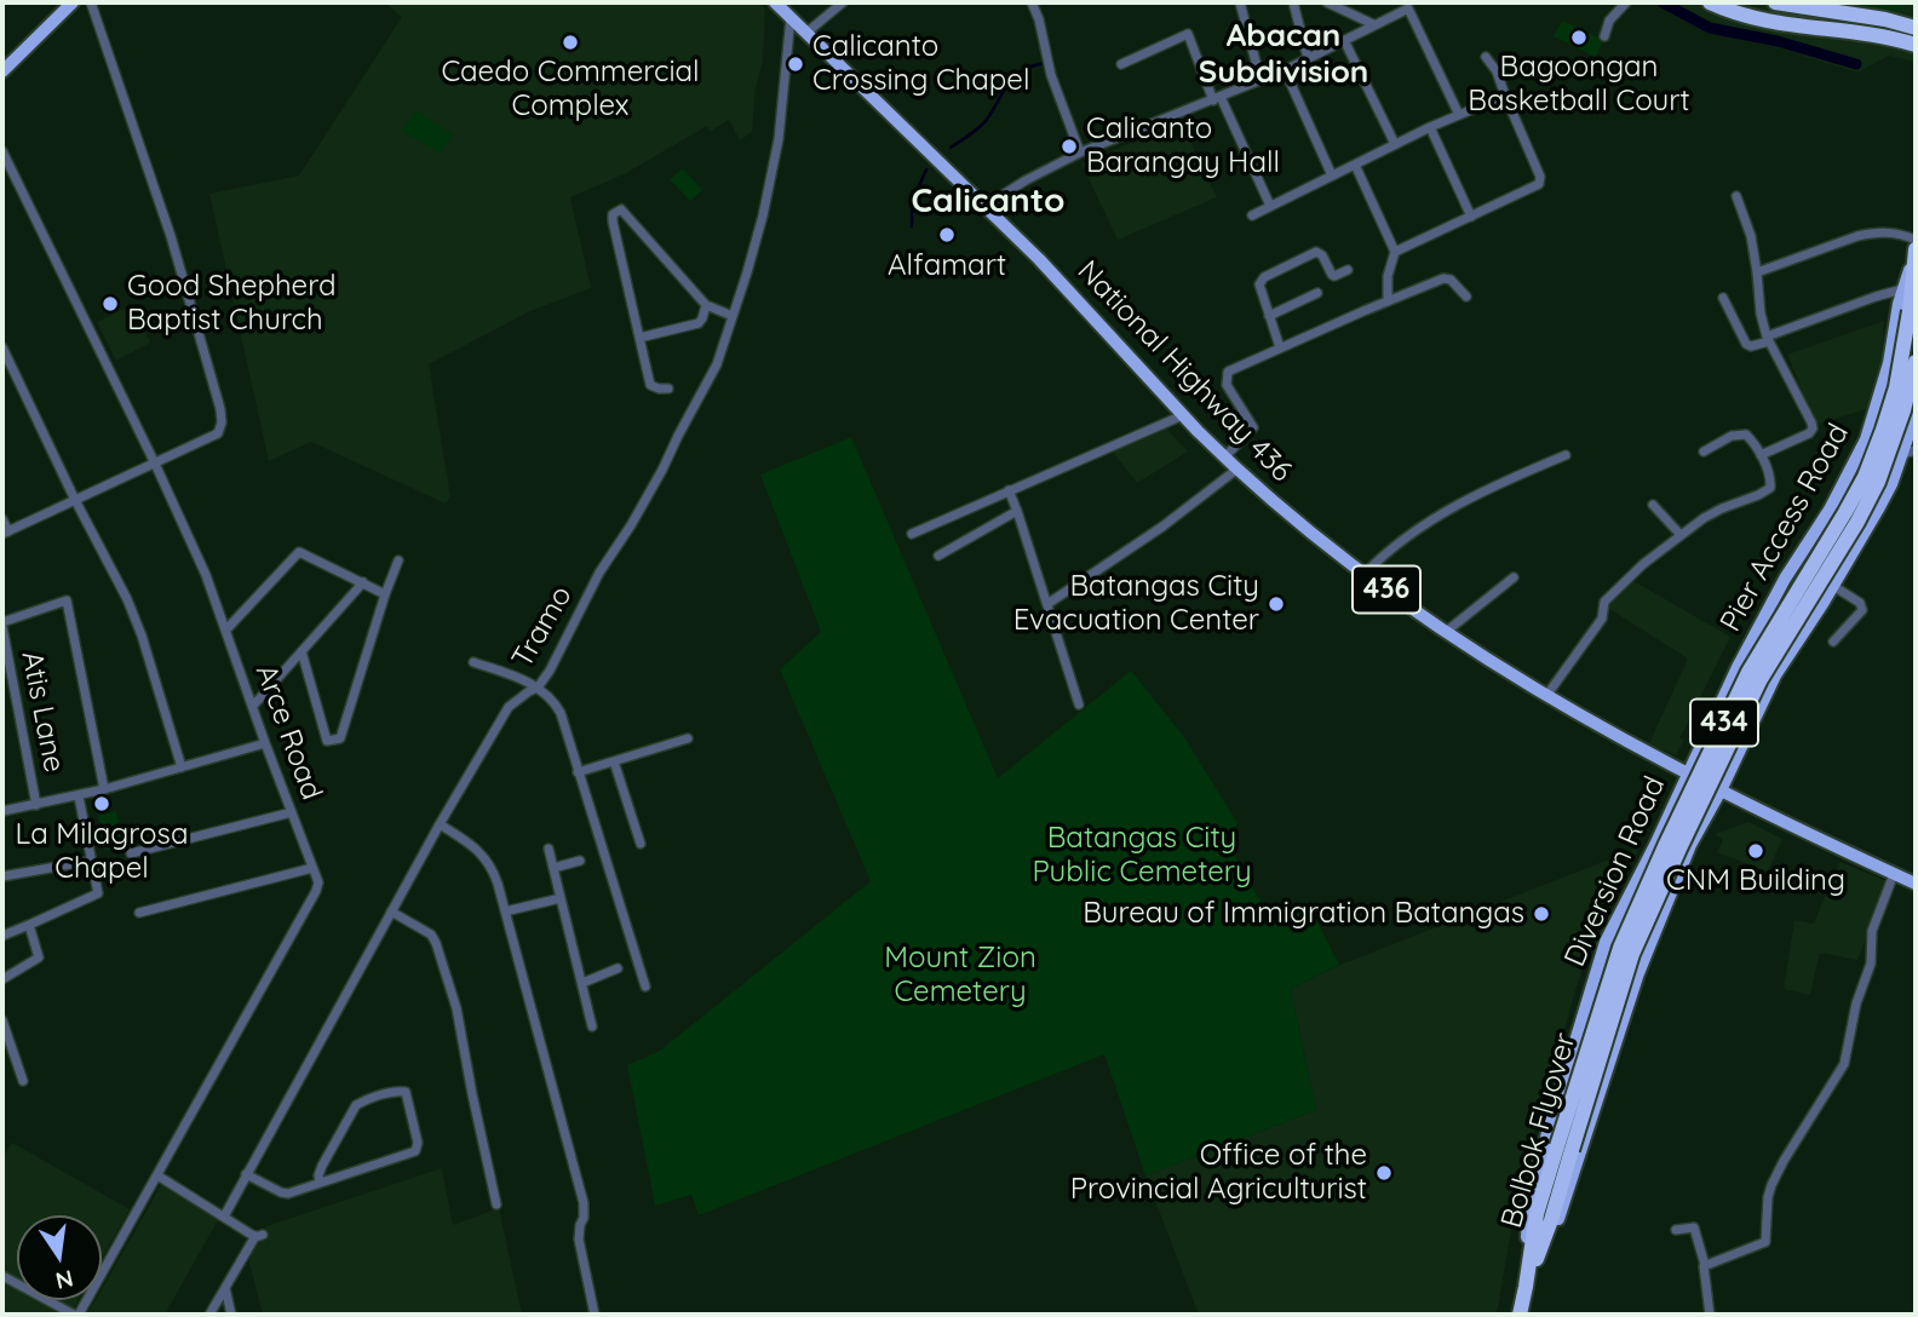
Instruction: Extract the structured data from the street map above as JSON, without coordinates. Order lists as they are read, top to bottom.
{
  "streets": {
    "highway": ["434", "Diversion Road", "Bolbok Flyover"],
    "main road": ["National Highway 436", "Pier Access Road", "436"],
    "street": ["Tramo", "Atis Lane", "Arce Road"]
  },
  "crossings": [
    ["National Highway 436", "Pier Access Road"],
    ["National Highway 436", "Tramo"],
    ["National Highway 436", "434"],
    ["National Highway 436", "Diversion Road"],
    ["Pier Access Road", "Diversion Road"],
    ["Pier Access Road", "Bolbok Flyover"],
    ["434", "Diversion Road"],
    ["Diversion Road", "Bolbok Flyover"]
  ],
  "districts": ["Abacan Subdivision", "Calicanto"],
  "parks": ["Batangas City Public Cemetery", "Mount Zion Cemetery"],
  "places": [
    "Bagoongan Basketball Court",
    "Caedo Commercial Complex",
    "Calicanto Crossing Chapel",
    "Calicanto Barangay Hall",
    "Alfamart",
    "Good Shepherd Baptist Church",
    "Batangas City Evacuation Center",
    "La Milagrosa Chapel",
    "CNM Building",
    "Bureau of Immigration Batangas",
    "Office of the Provincial Agriculturist"
  ],
  "north": "bottom"
}
